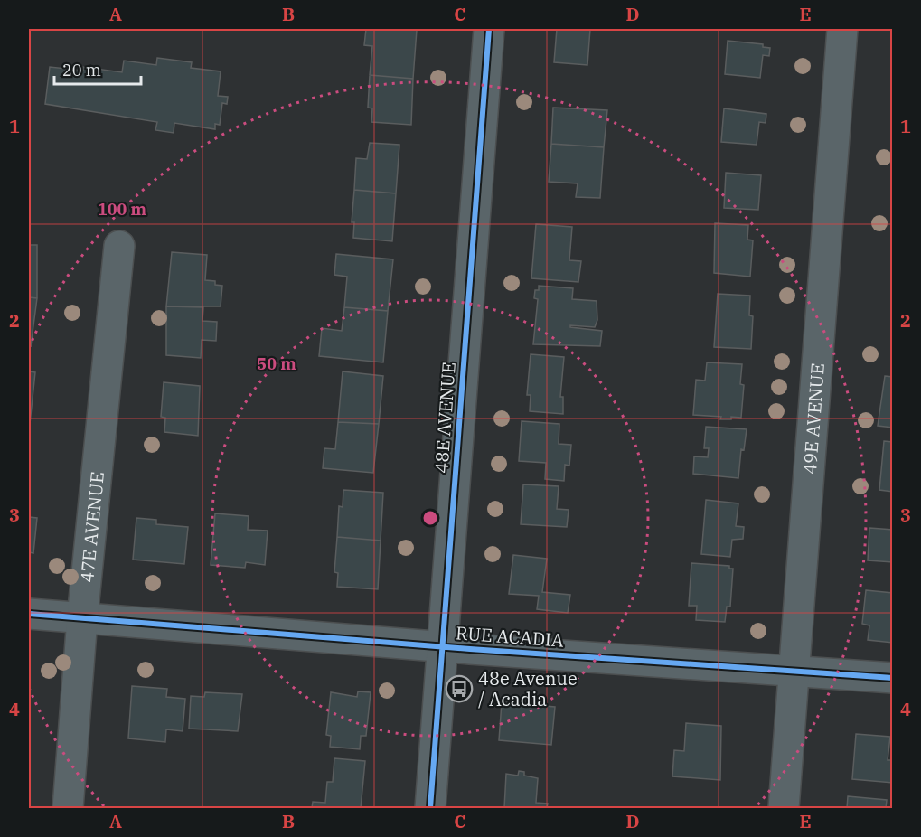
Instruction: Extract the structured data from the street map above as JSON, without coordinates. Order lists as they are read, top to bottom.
{
  "streets": {
    "street": [
      "48E AVENUE",
      "49E AVENUE",
      "47E AVENUE",
      "RUE ACADIA"
    ]
  },
  "crossings": [
    ["48E AVENUE", "RUE ACADIA"],
    ["49E AVENUE", "RUE ACADIA"],
    ["47E AVENUE", "RUE ACADIA"]
  ],
  "places": {
    "bus stop": ["48e Avenue / Acadia"]
  },
  "scale_bar": "20 m",
  "grid": {
    "columns": [
      "A",
      "B",
      "C",
      "D",
      "E"
    ],
    "rows": [
      "1",
      "2",
      "3",
      "4"
    ]
  },
  "rings": ["100 m", "50 m"]
}
